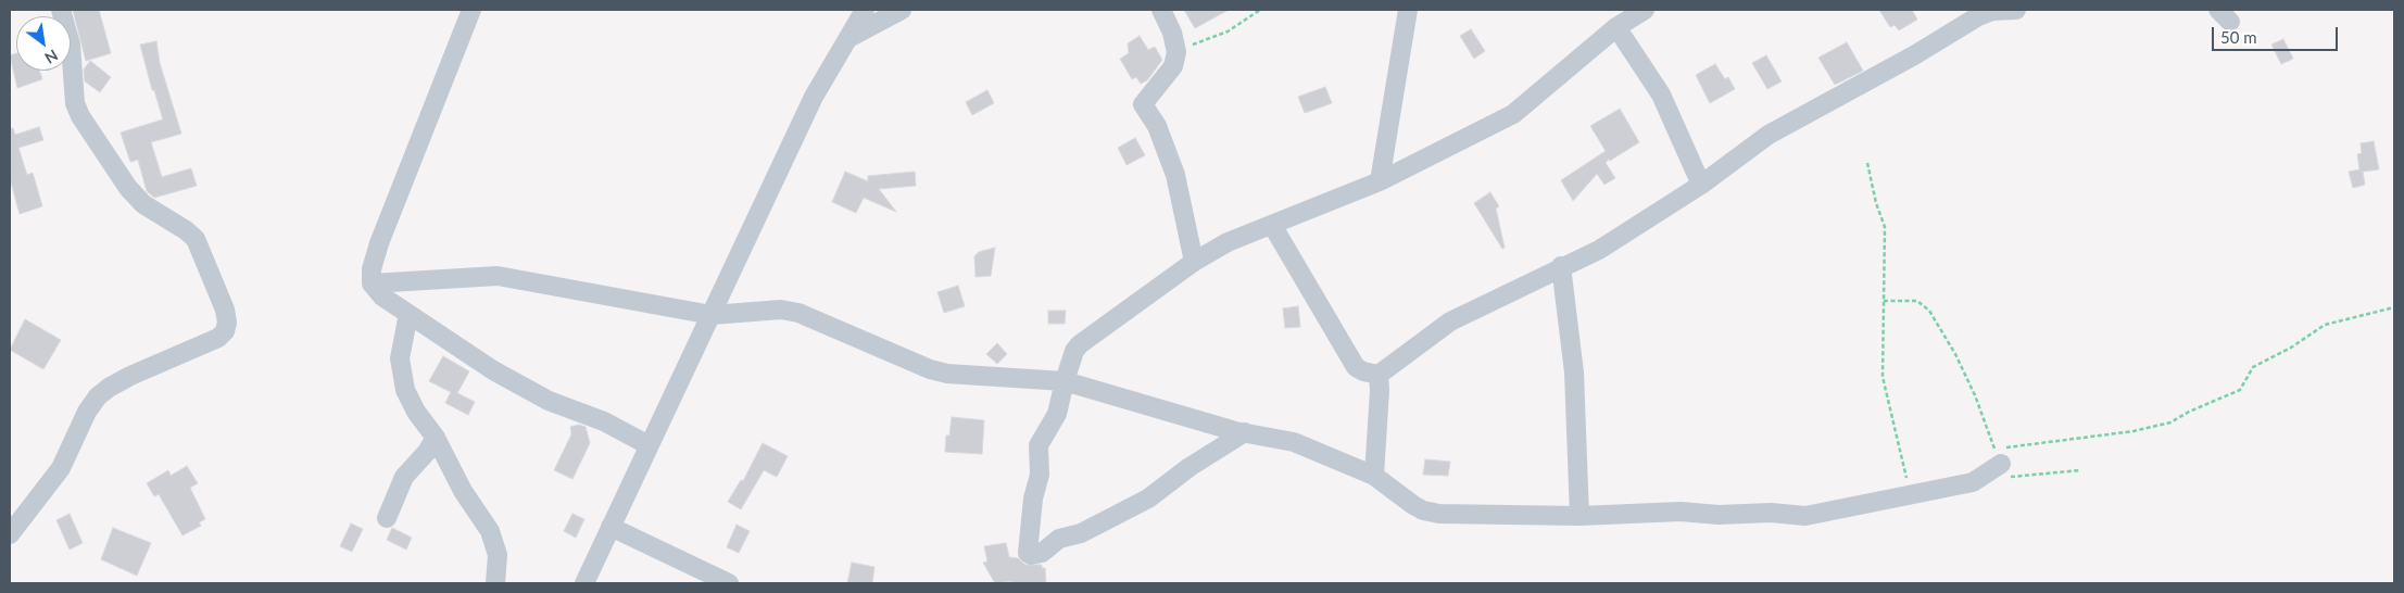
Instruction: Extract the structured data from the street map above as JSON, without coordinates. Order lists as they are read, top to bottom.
{
  "scale_bar": "50 m",
  "north": "bottom right"
}
